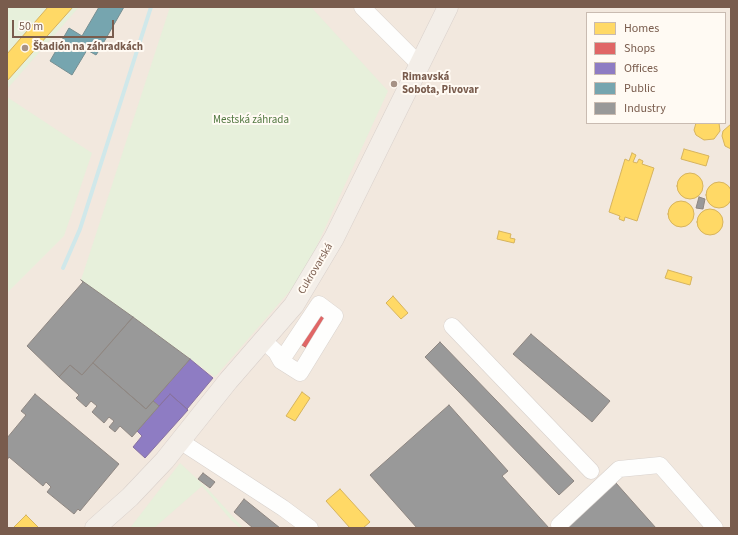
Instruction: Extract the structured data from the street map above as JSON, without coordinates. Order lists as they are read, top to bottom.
{
  "streets": {
    "main road": ["Cukrovarská"]
  },
  "parks": ["Mestská záhrada"],
  "places": ["Štadión na záhradkách", "Rimavská Sobota, Pivovar"],
  "legend": [
    "Homes",
    "Shops",
    "Offices",
    "Public",
    "Industry"
  ],
  "scale_bar": "50 m"
}
